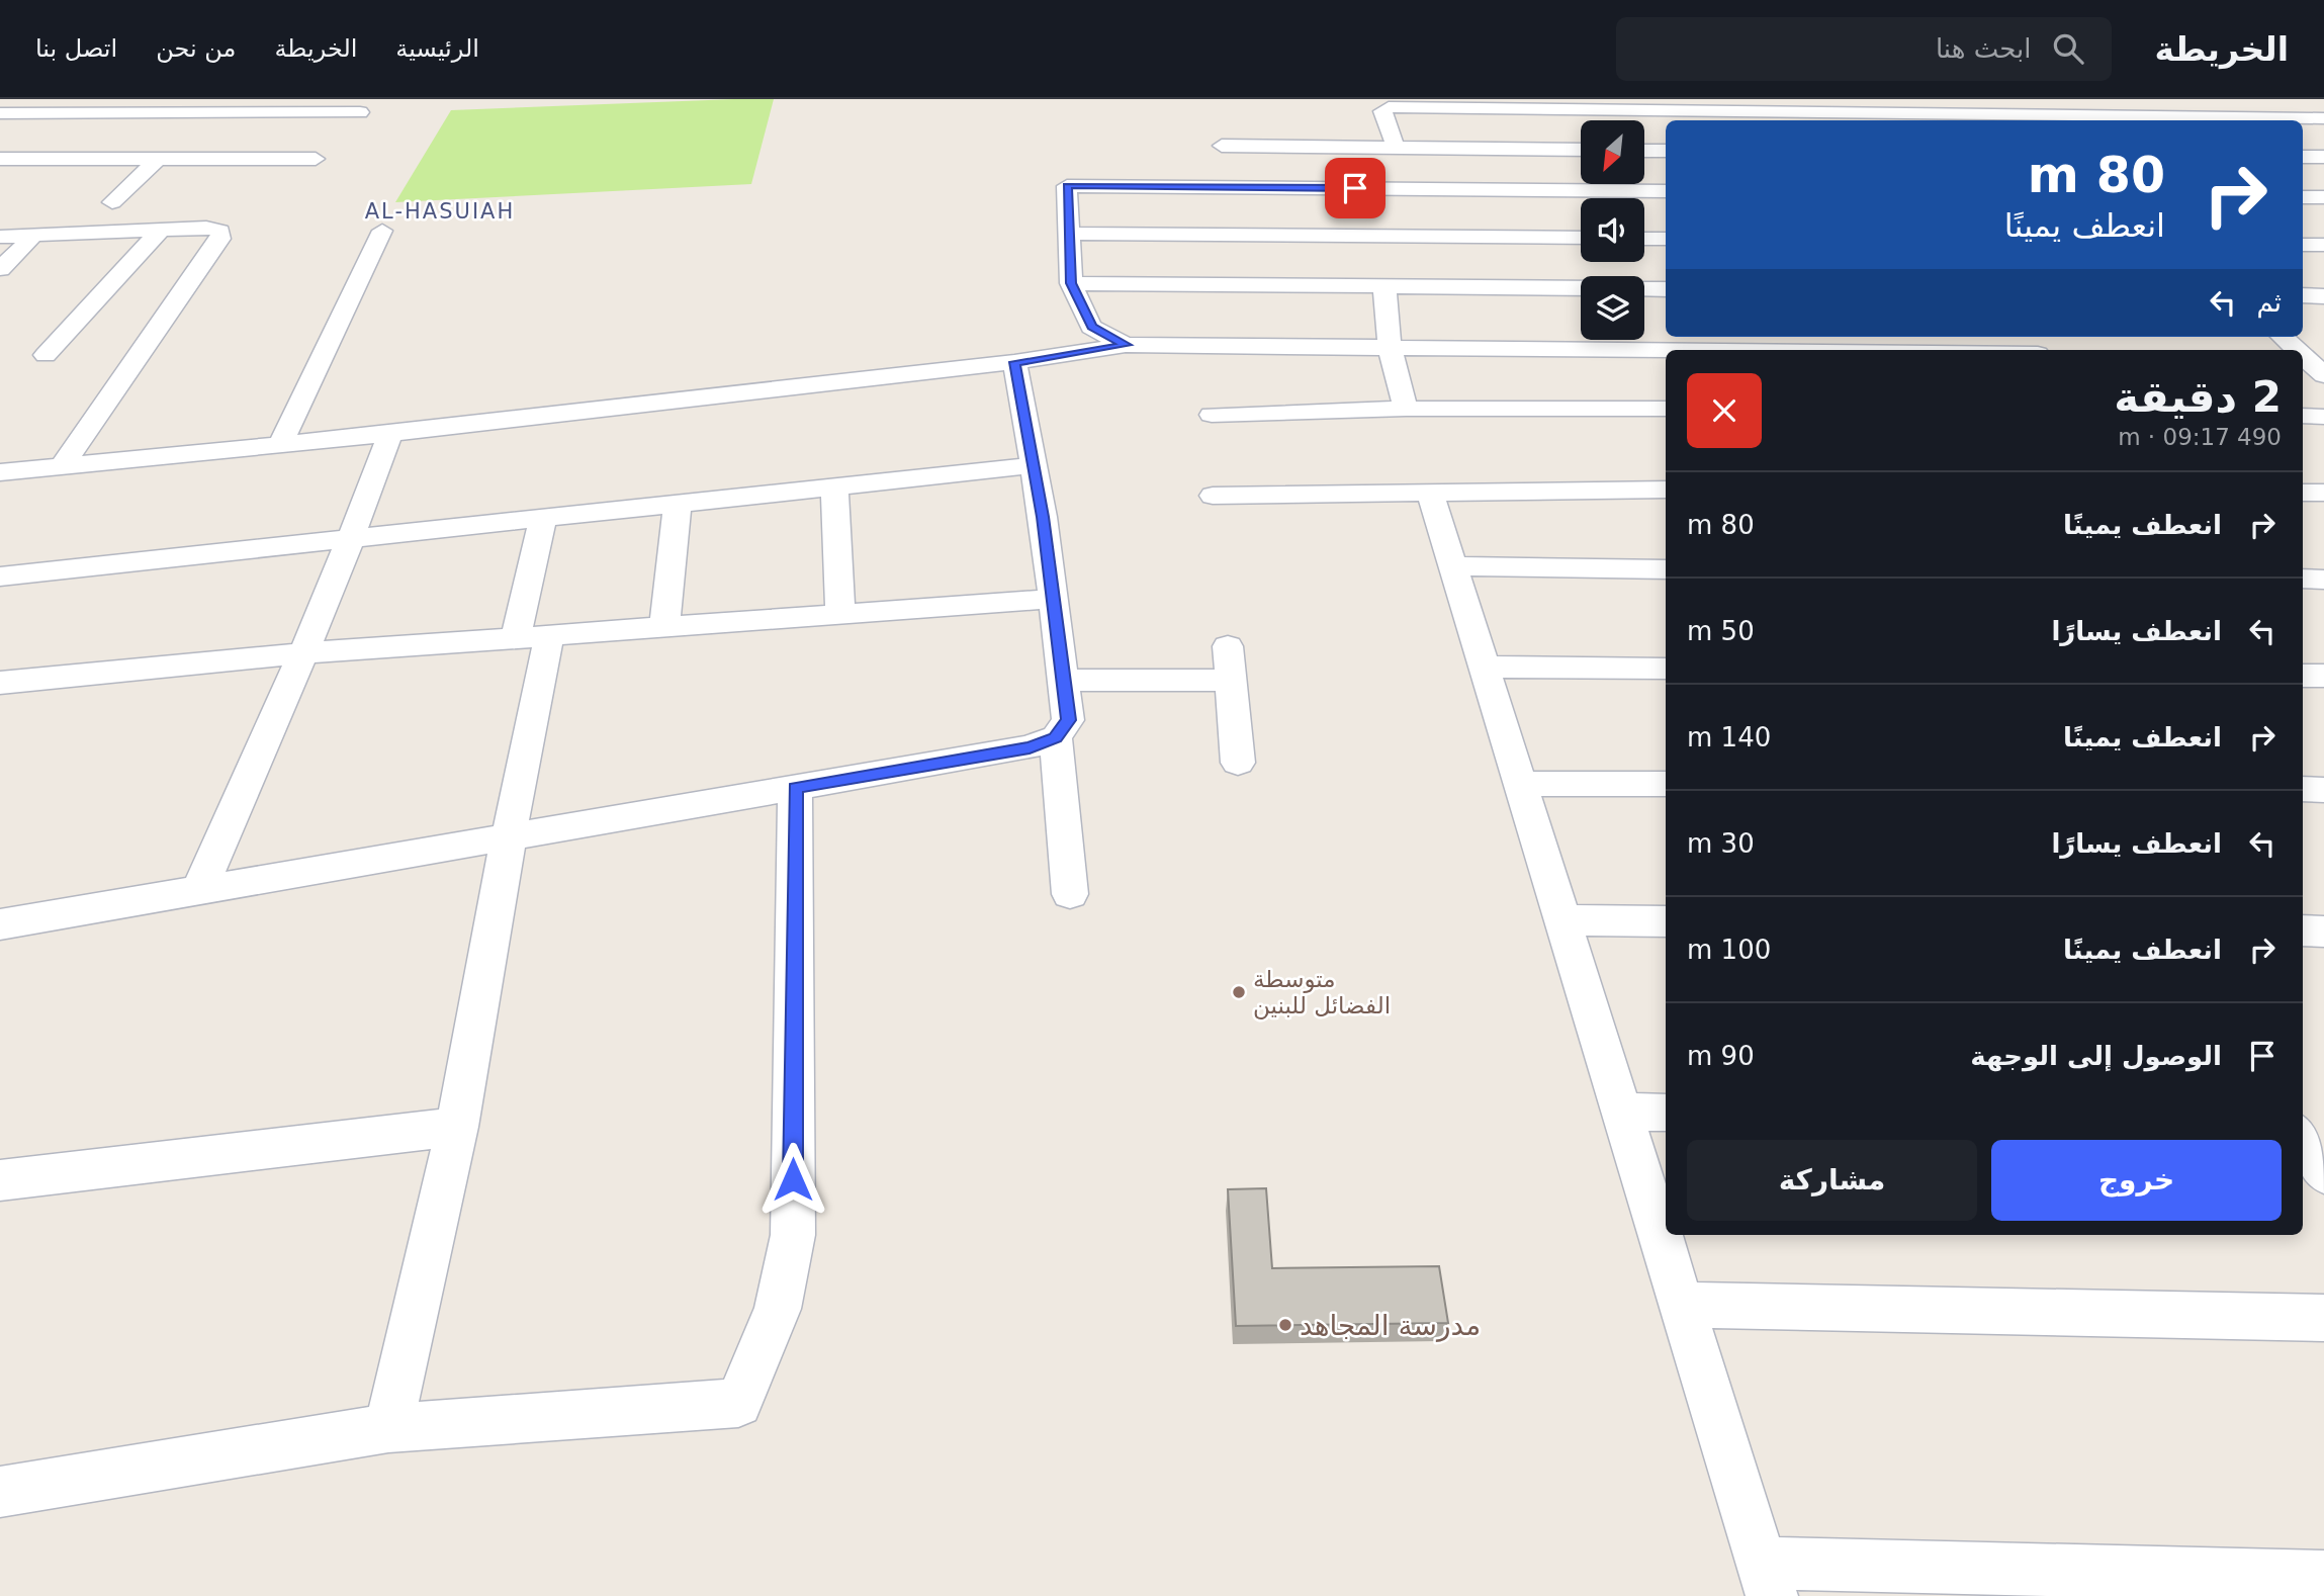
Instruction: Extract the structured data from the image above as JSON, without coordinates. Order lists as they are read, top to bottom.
{
  "districts": ["AL-HASUIAH"],
  "places": ["متوسطة الفضائل للبنين", "مدرسة المجاهد"],
  "north": "bottom left",
  "page": {
    "header": "الخريطة",
    "search": "ابحث هنا",
    "nav": [
      "الرئيسية",
      "الخريطة",
      "من نحن",
      "اتصل بنا"
    ],
    "turn": ["80 m", "انعطف يمينًا"],
    "then": "ثم",
    "heading": ["2 دقيقة", "490 m · 09:17"],
    "list": [
      {
        "name": "انعطف يمينًا",
        "value": "80 m"
      },
      {
        "name": "انعطف يسارًا",
        "value": "50 m"
      },
      {
        "name": "انعطف يمينًا",
        "value": "140 m"
      },
      {
        "name": "انعطف يسارًا",
        "value": "30 m"
      },
      {
        "name": "انعطف يمينًا",
        "value": "100 m"
      },
      {
        "name": "الوصول إلى الوجهة",
        "value": "90 m"
      }
    ],
    "buttons": ["خروج", "مشاركة"]
  }
}
